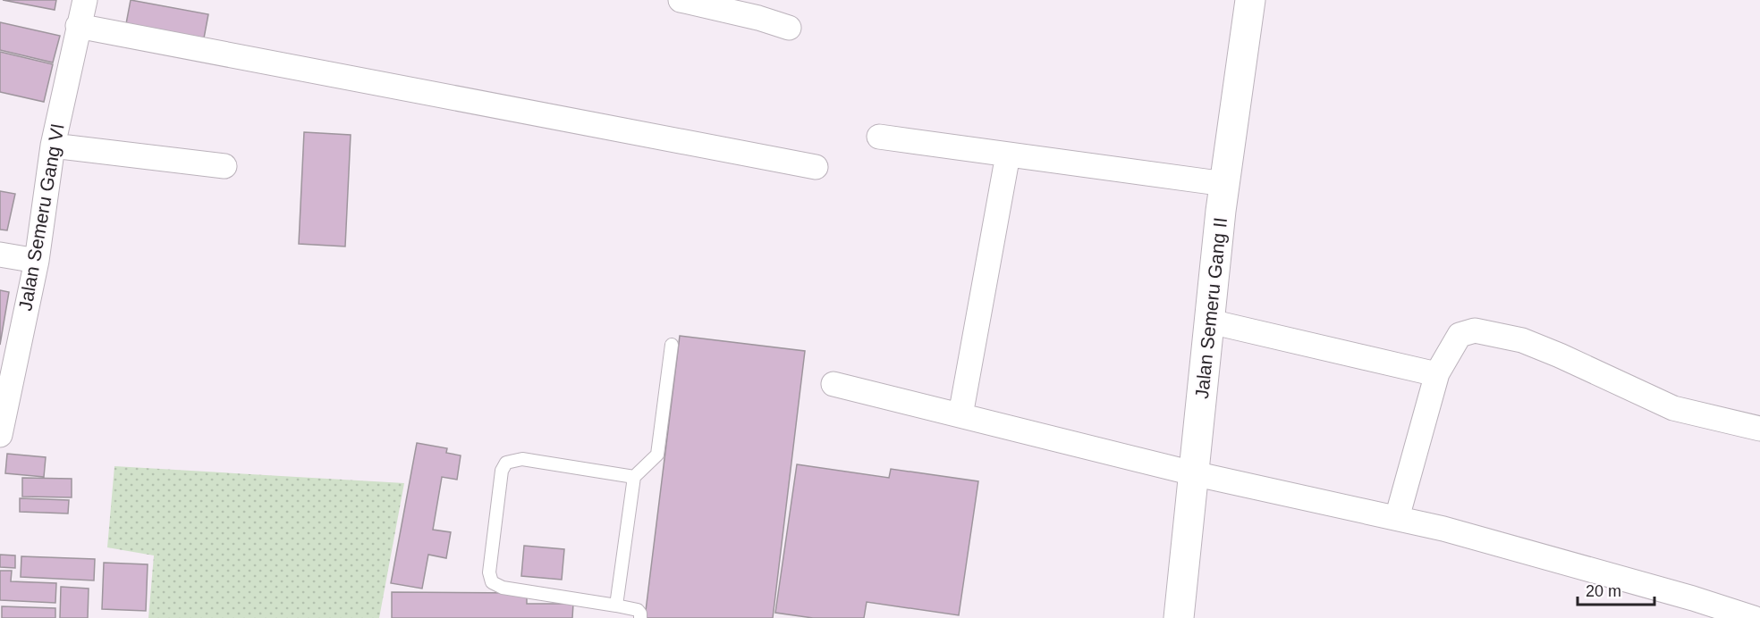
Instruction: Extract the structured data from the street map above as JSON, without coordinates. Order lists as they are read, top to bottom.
{
  "streets": {
    "street": ["Jalan Semeru Gang VI", "Jalan Semeru Gang II"]
  },
  "scale_bar": "20 m"
}
